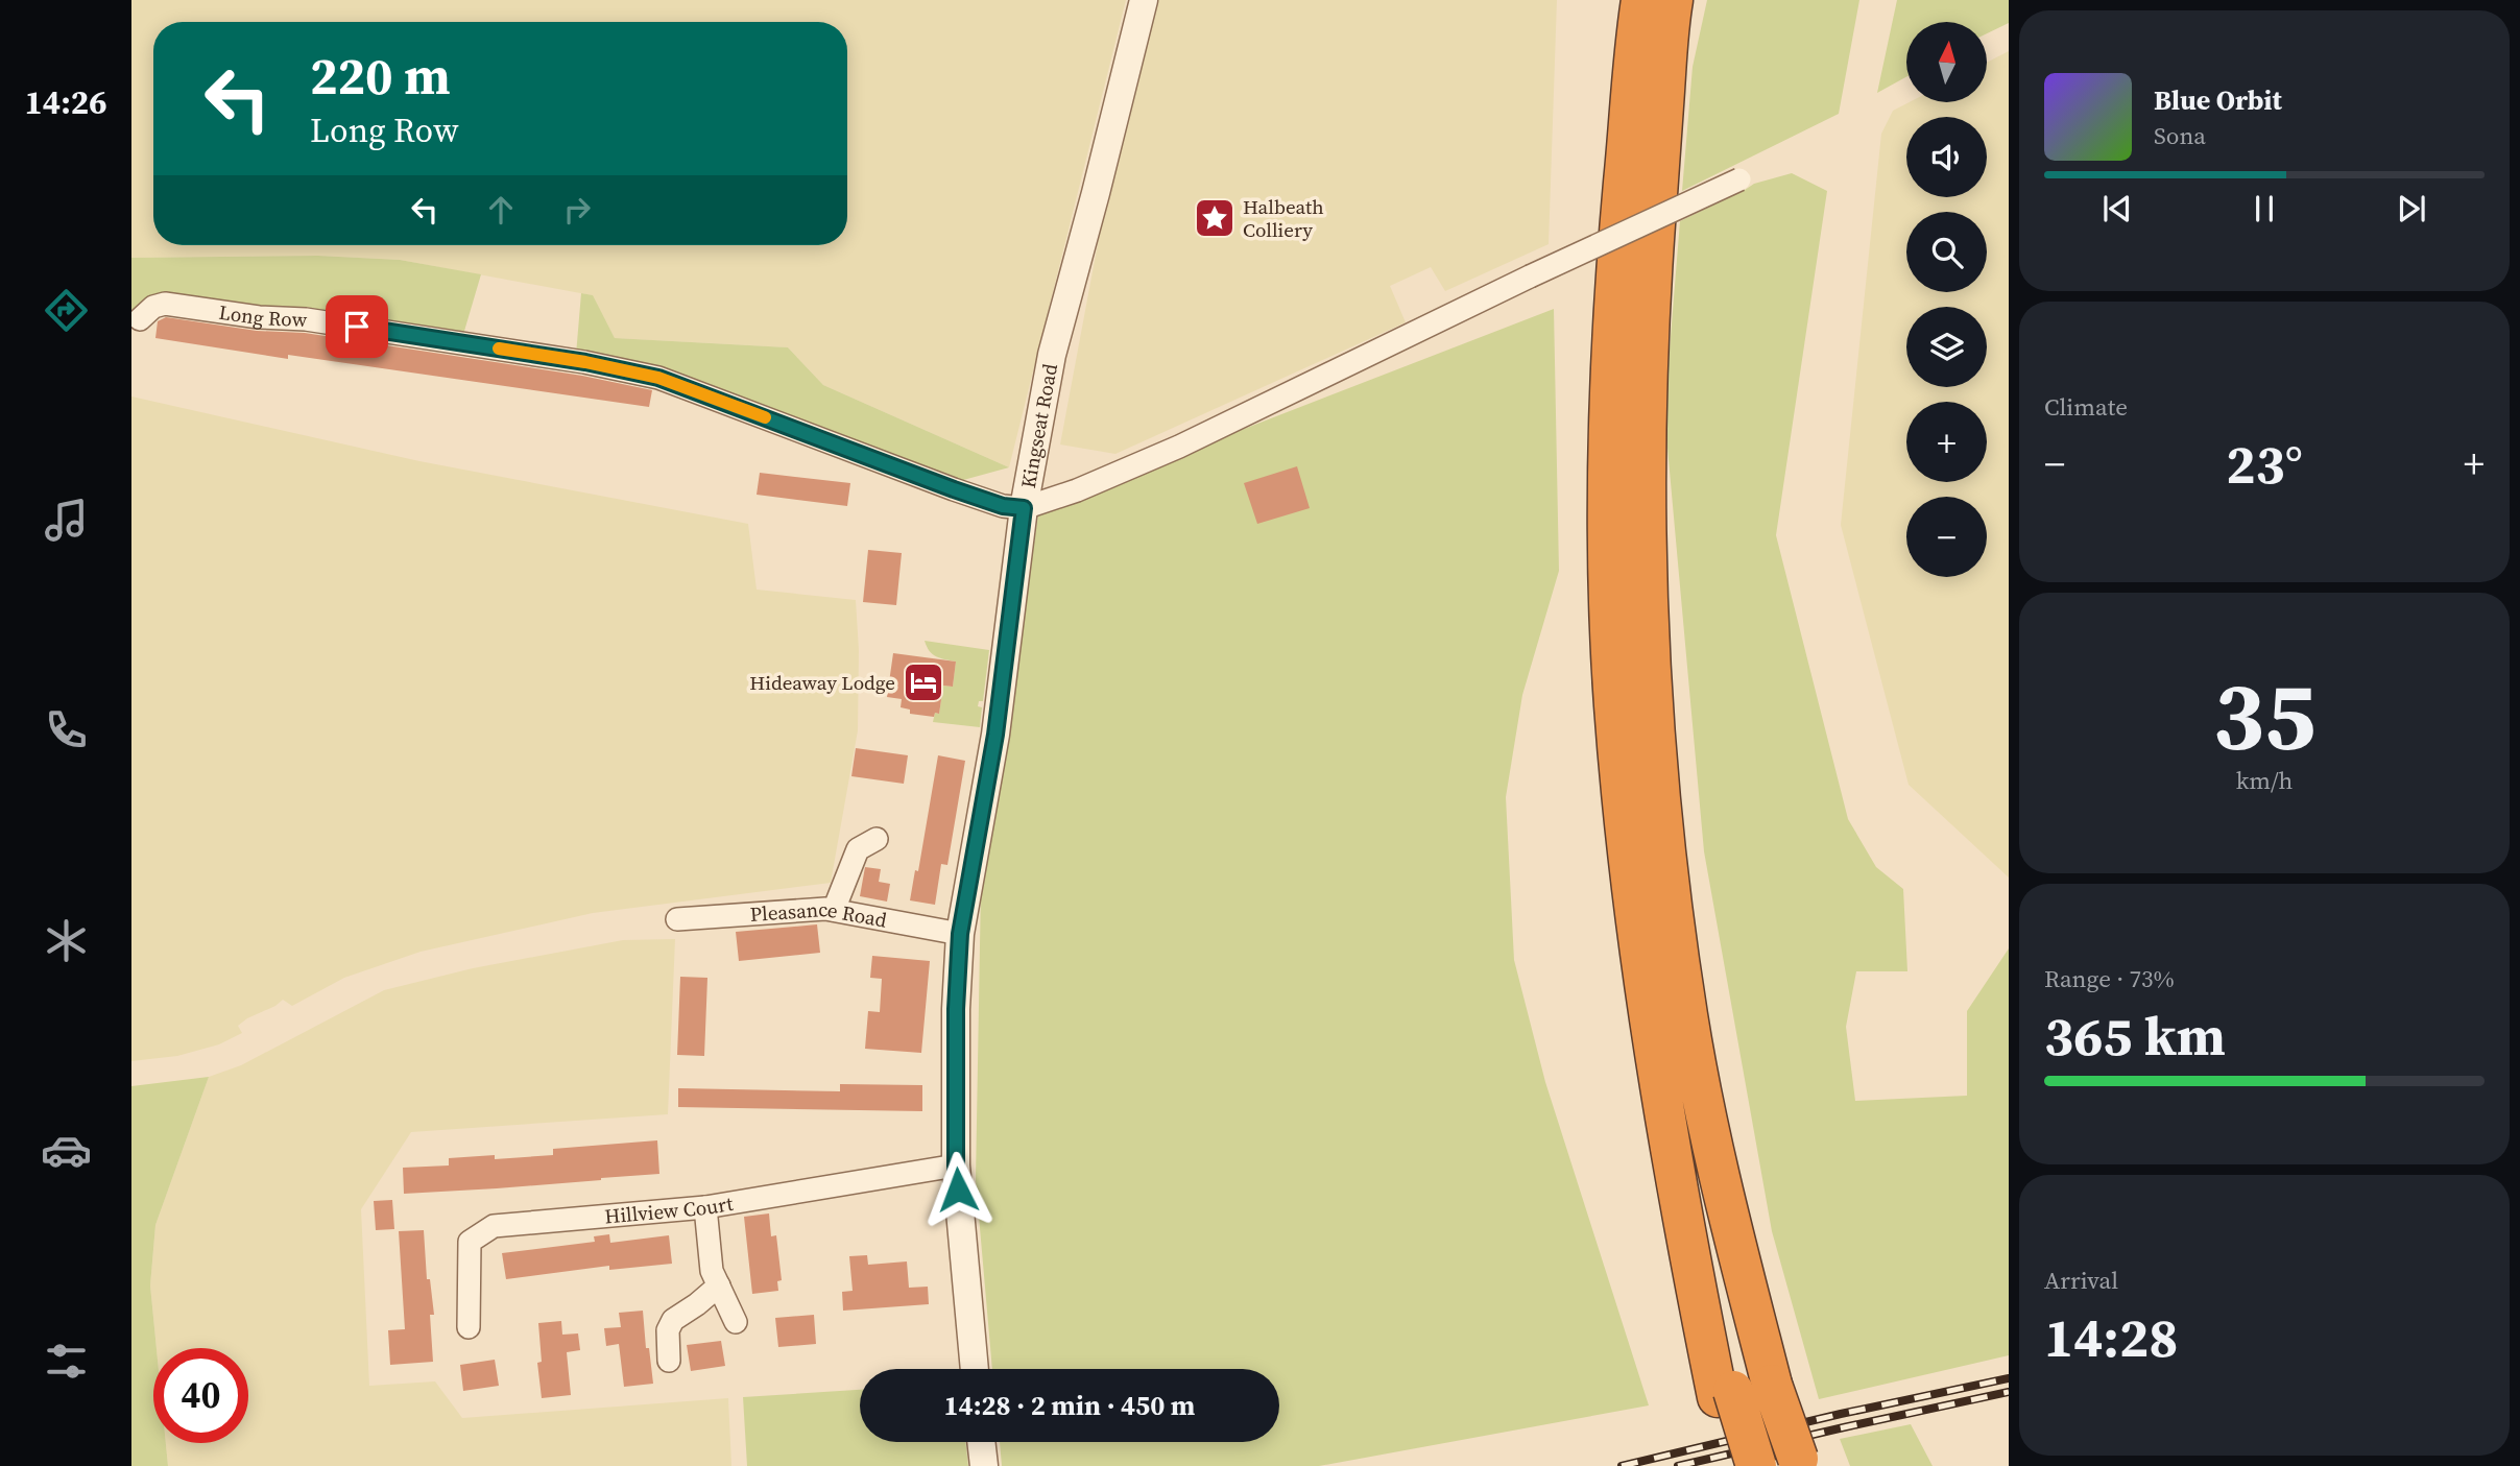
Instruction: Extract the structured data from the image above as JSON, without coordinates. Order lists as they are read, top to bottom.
{
  "streets": {
    "street": [
      "Long Row",
      "Kingseat Road",
      "Pleasance Road",
      "Hillview Court"
    ]
  },
  "crossings": [
    ["Long Row", "Kingseat Road"],
    ["Kingseat Road", "Pleasance Road"],
    ["Kingseat Road", "Hillview Court"]
  ],
  "places": {
    "place": ["Halbeath Colliery"],
    "hotel": ["Hideaway Lodge"]
  },
  "north": "top",
  "page": {
    "tabs": "14:26",
    "map_buttons": ["+", "−"],
    "turn": ["220 m", "Long Row"],
    "song": ["Blue Orbit", "Sona"],
    "tile": [
      "Climate",
      ["35", "km/h"],
      ["Range · 73%", "365 km"],
      ["Arrival", "14:28"]
    ],
    "heat": ["−", "23°", "+"],
    "limit": "40",
    "trip": "14:28 · 2 min · 450 m"
  }
}
